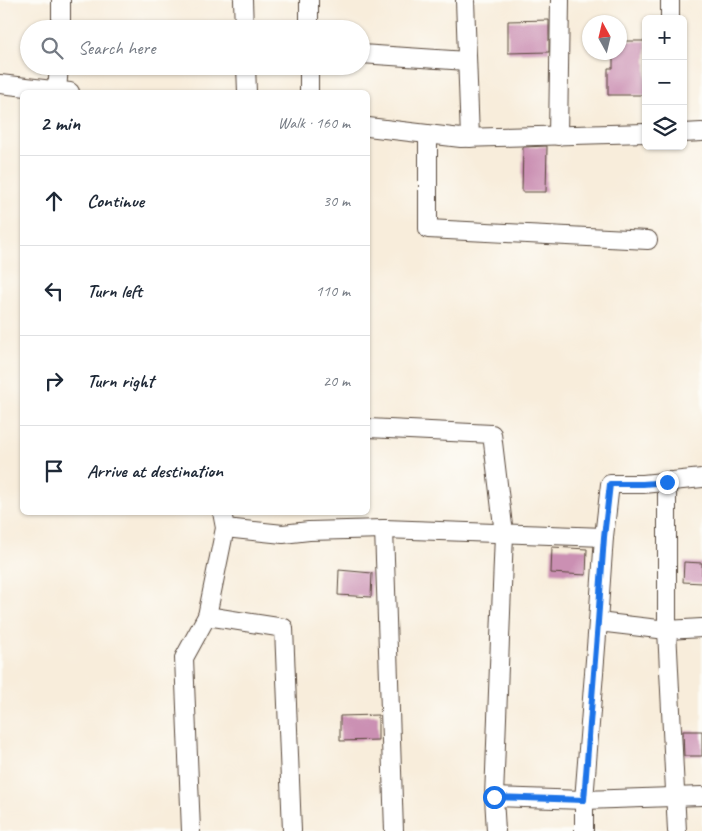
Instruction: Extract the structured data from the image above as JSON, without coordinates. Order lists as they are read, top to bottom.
{
  "north": "top",
  "page": {
    "map_buttons": ["+", "−"],
    "search": "Search here",
    "heading": ["2 min", "Walk · 160 m"],
    "list": [
      ["Continue", "30 m"],
      ["Turn left", "110 m"],
      ["Turn right", "20 m"],
      "Arrive at destination"
    ]
  }
}
